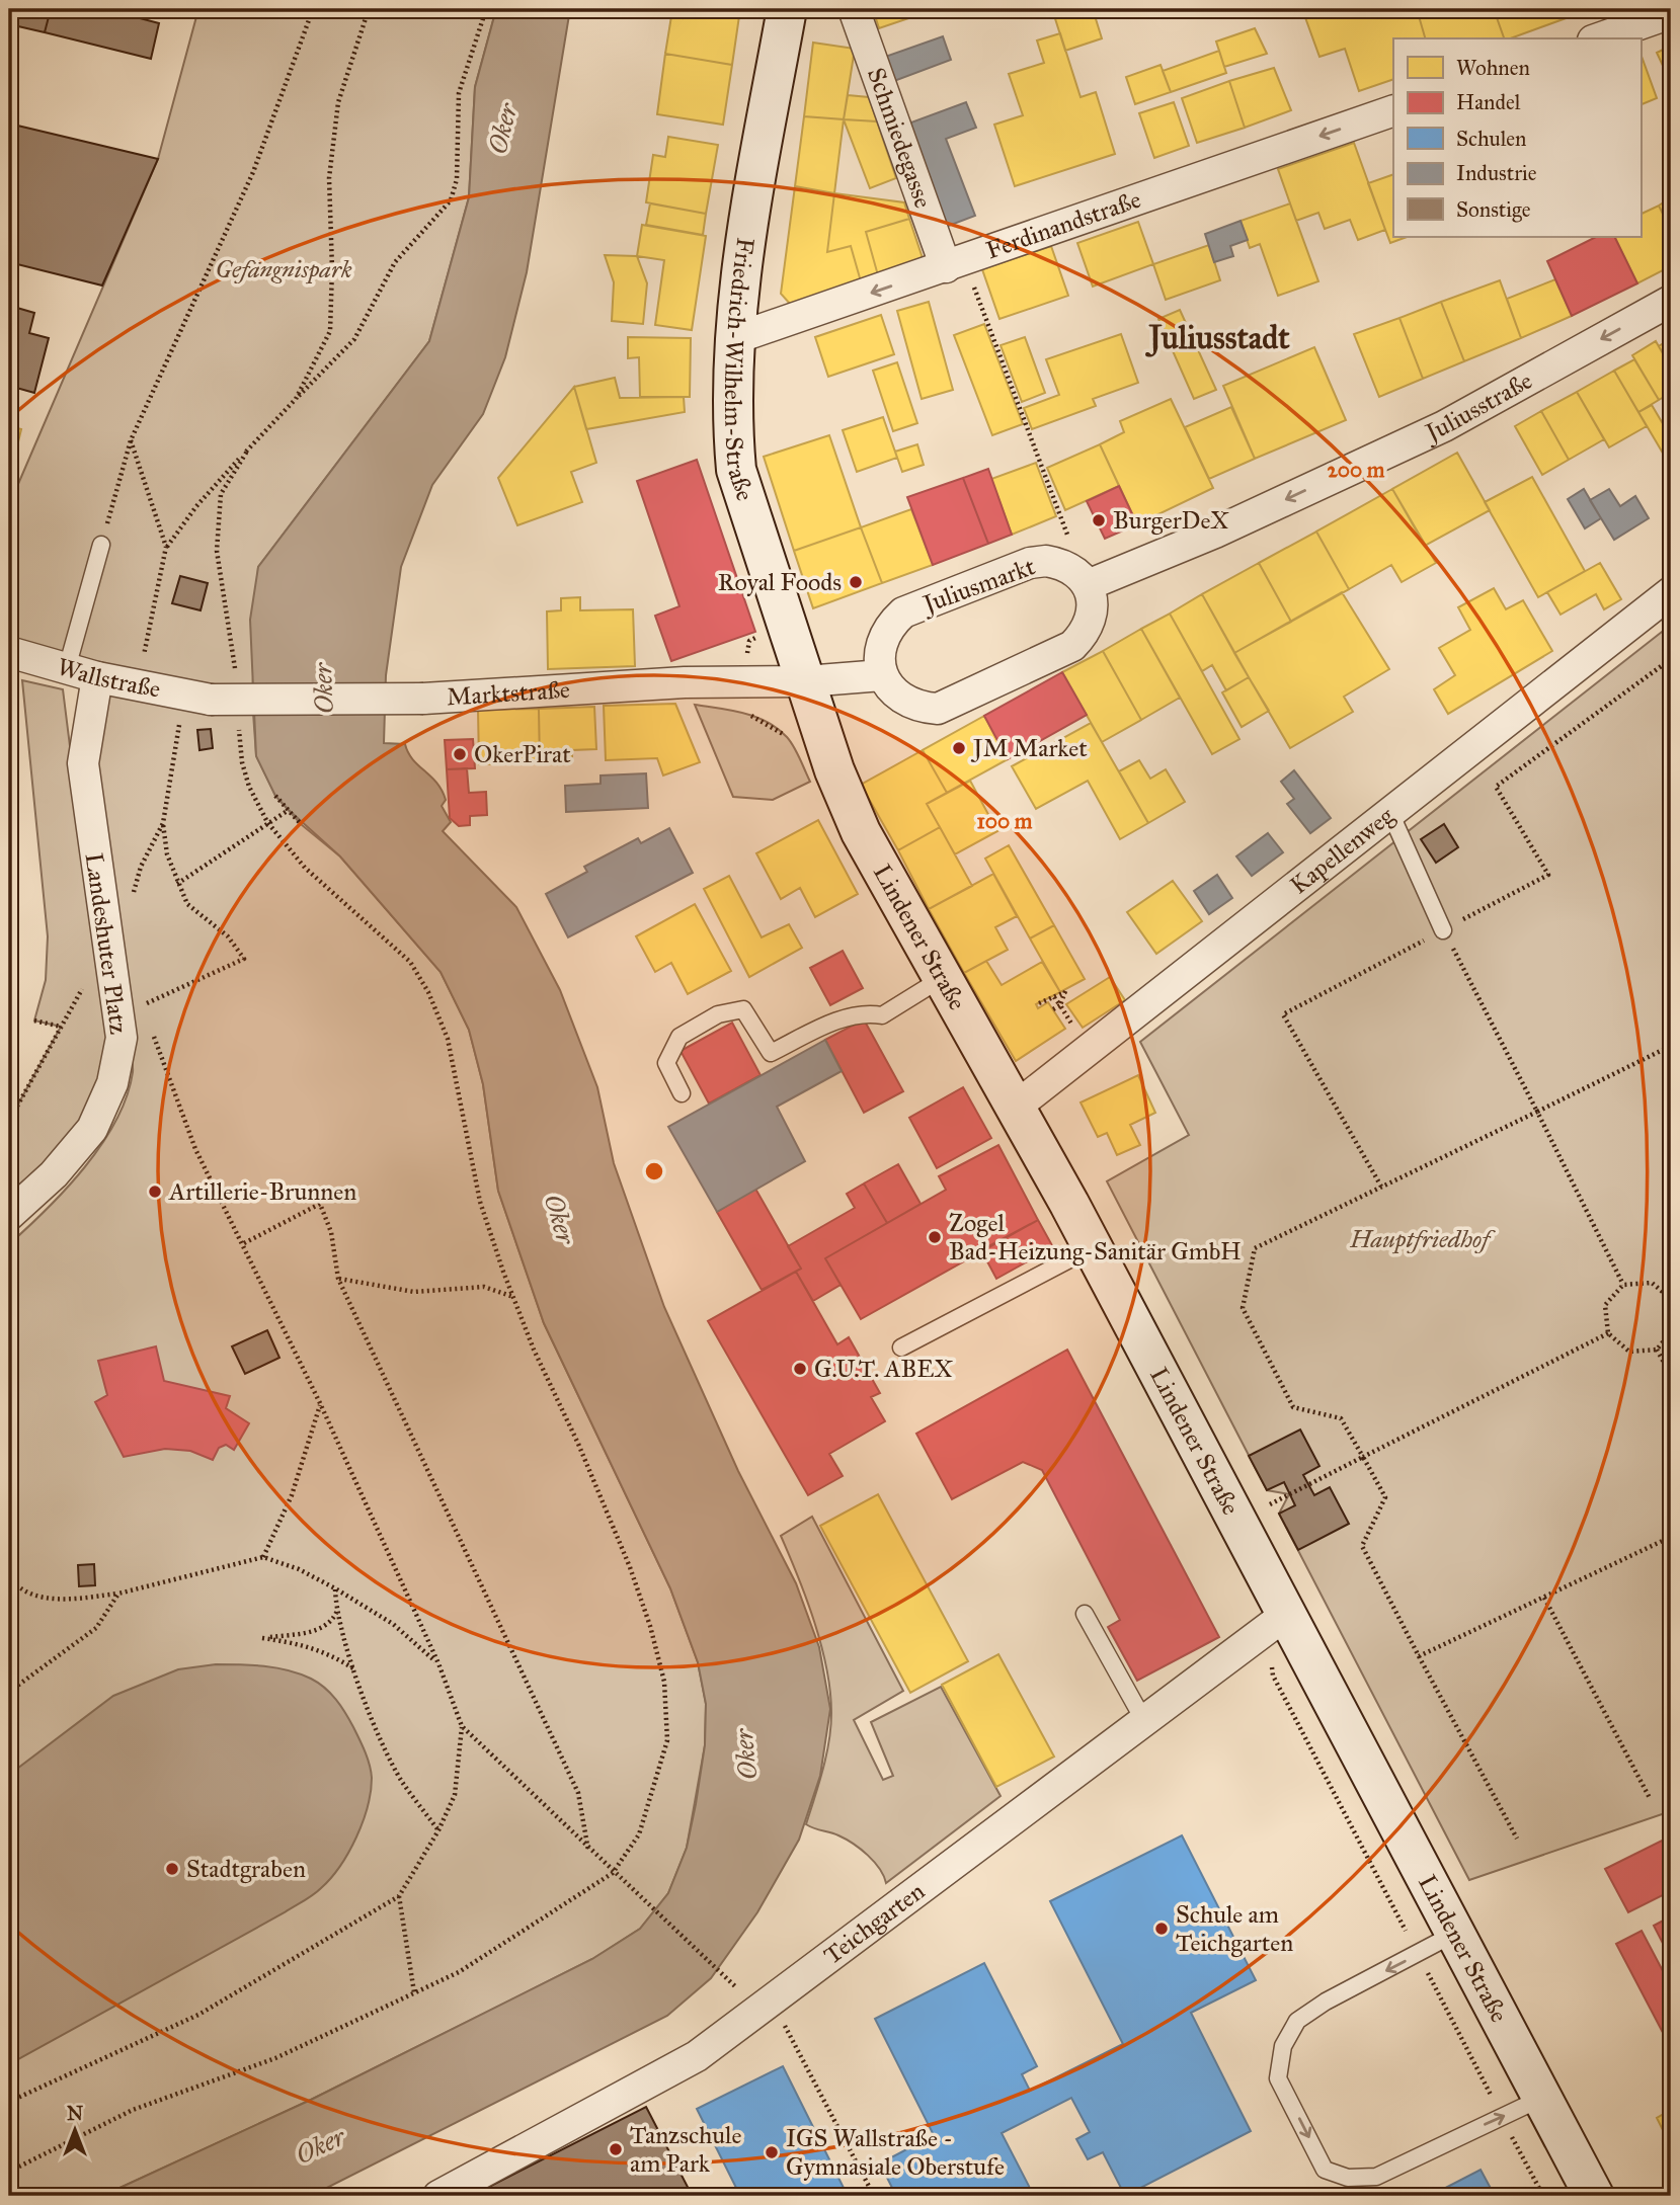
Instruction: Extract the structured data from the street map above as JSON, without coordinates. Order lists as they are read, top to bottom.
{
  "streets": {
    "main road": ["Friedrich-Wilhelm-Straße", "Lindener Straße"],
    "street": [
      "Schmiedegasse",
      "Ferdinandstraße",
      "Juliusstraße",
      "Juliusmarkt",
      "Wallstraße",
      "Marktstraße",
      "Kapellenweg",
      "Landeshuter Platz",
      "Teichgarten"
    ]
  },
  "crossings": [
    ["Schmiedegasse", "Ferdinandstraße"],
    ["Ferdinandstraße", "Friedrich-Wilhelm-Straße"],
    ["Friedrich-Wilhelm-Straße", "Marktstraße"],
    ["Friedrich-Wilhelm-Straße", "Lindener Straße"],
    ["Juliusstraße", "Juliusmarkt"],
    ["Wallstraße", "Marktstraße"],
    ["Wallstraße", "Landeshuter Platz"],
    ["Marktstraße", "Lindener Straße"],
    ["Kapellenweg", "Lindener Straße"],
    ["Lindener Straße", "Teichgarten"]
  ],
  "one_way": ["Ferdinandstraße", "Juliusstraße"],
  "districts": ["Juliusstadt"],
  "water": ["Oker"],
  "parks": ["Gefängnispark", "Hauptfriedhof"],
  "places": [
    "BurgerDeX",
    "Royal Foods",
    "JM Market",
    "OkerPirat",
    "Artillerie-Brunnen",
    "Zogel Bad-Heizung-Sanitär GmbH",
    "G.U.T. ABEX",
    "Stadtgraben",
    "Schule am Teichgarten",
    "Tanzschule am Park",
    "IGS Wallstraße - Gymnasiale Oberstufe"
  ],
  "legend": [
    "Wohnen",
    "Handel",
    "Schulen",
    "Industrie",
    "Sonstige"
  ],
  "north": "top",
  "rings": ["200 m", "100 m"]
}
